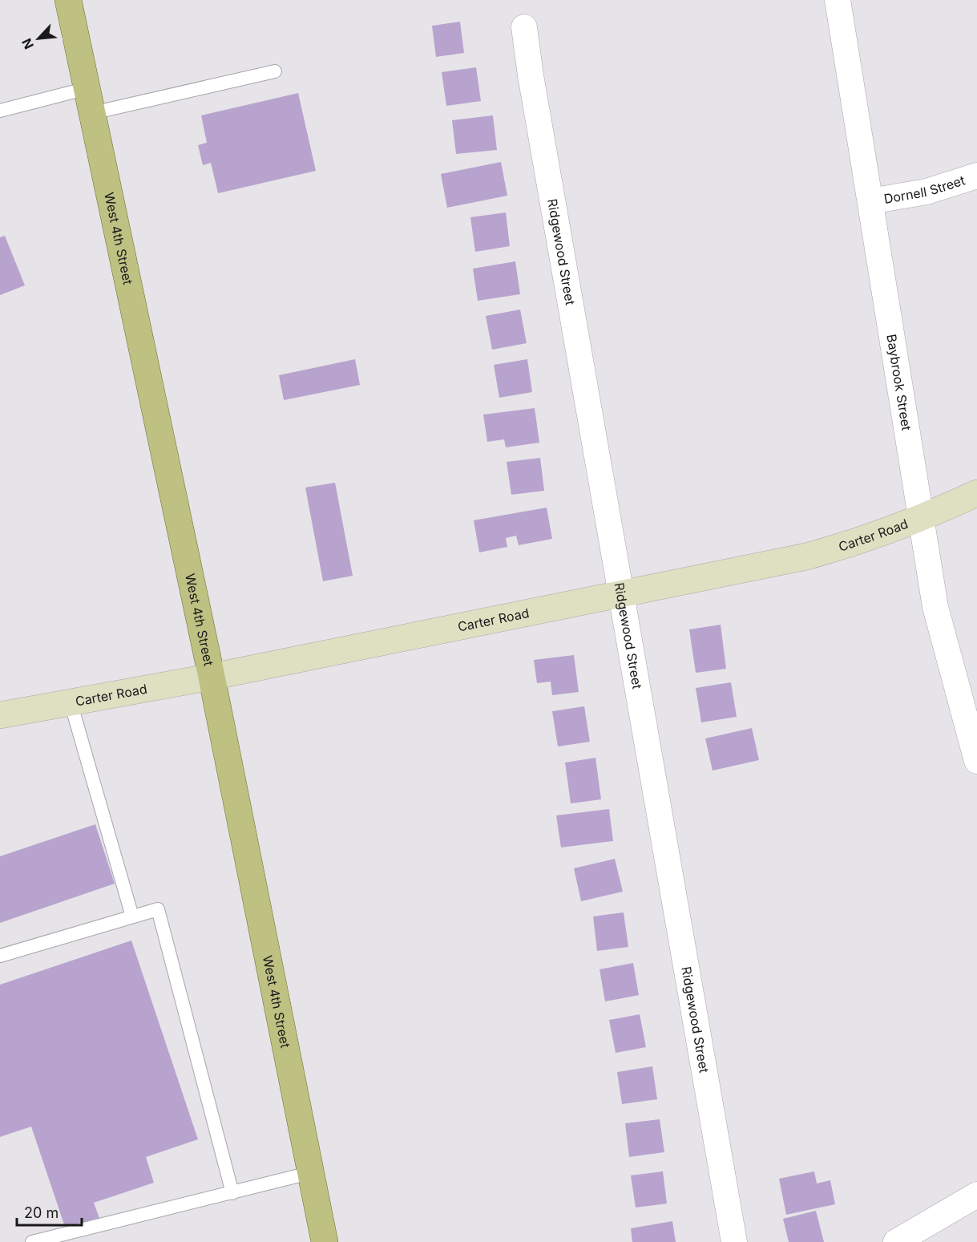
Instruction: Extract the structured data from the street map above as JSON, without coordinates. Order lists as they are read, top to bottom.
{
  "streets": {
    "main road": ["West 4th Street", "Carter Road"],
    "street": ["Dornell Street", "Ridgewood Street", "Baybrook Street"]
  },
  "crossings": [
    ["Dornell Street", "Baybrook Street"],
    ["West 4th Street", "Carter Road"],
    ["Ridgewood Street", "Carter Road"],
    ["Baybrook Street", "Carter Road"]
  ],
  "scale_bar": "20 m",
  "north": "bottom left"
}
